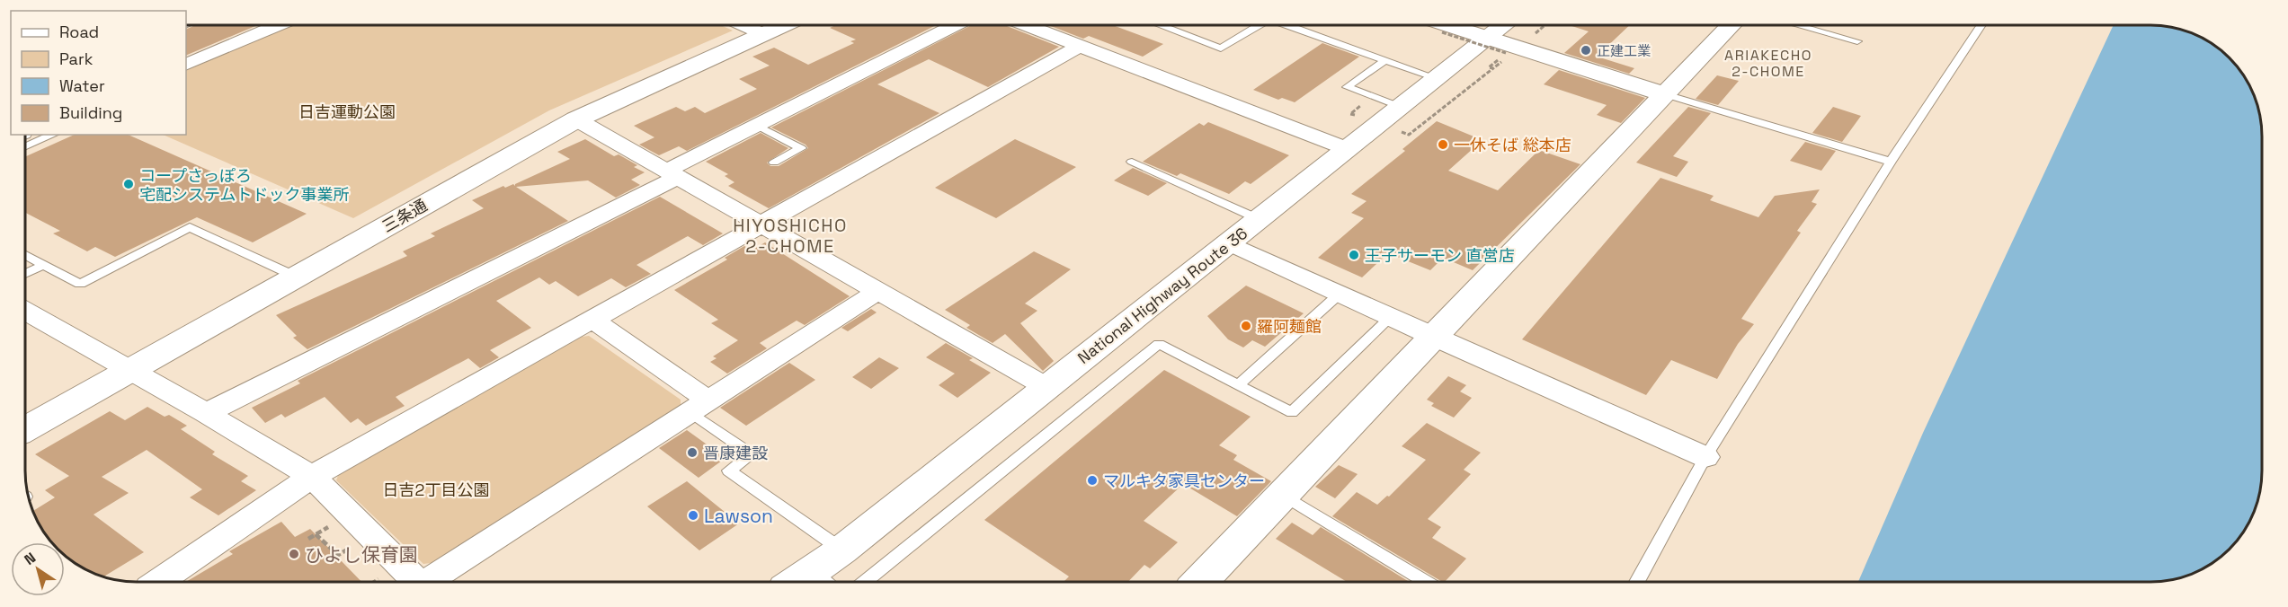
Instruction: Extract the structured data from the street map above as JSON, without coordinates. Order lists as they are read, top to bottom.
{
  "streets": {
    "main road": ["三条通", "National Highway Route 36"]
  },
  "districts": ["ARIAKECHO 2-CHOME", "HIYOSHICHO 2-CHOME"],
  "parks": ["日吉運動公園", "日吉2丁目公園"],
  "places": [
    "正建工業",
    "一休そば 総本店",
    "コープさっぽろ 宅配システムトドック事業所",
    "王子サーモン 直営店",
    "羅阿麺館",
    "晋康建設",
    "マルキタ家具センター",
    "Lawson",
    "ひよし保育園"
  ],
  "legend": [
    "Road",
    "Park",
    "Water",
    "Building"
  ],
  "north": "top left"
}
